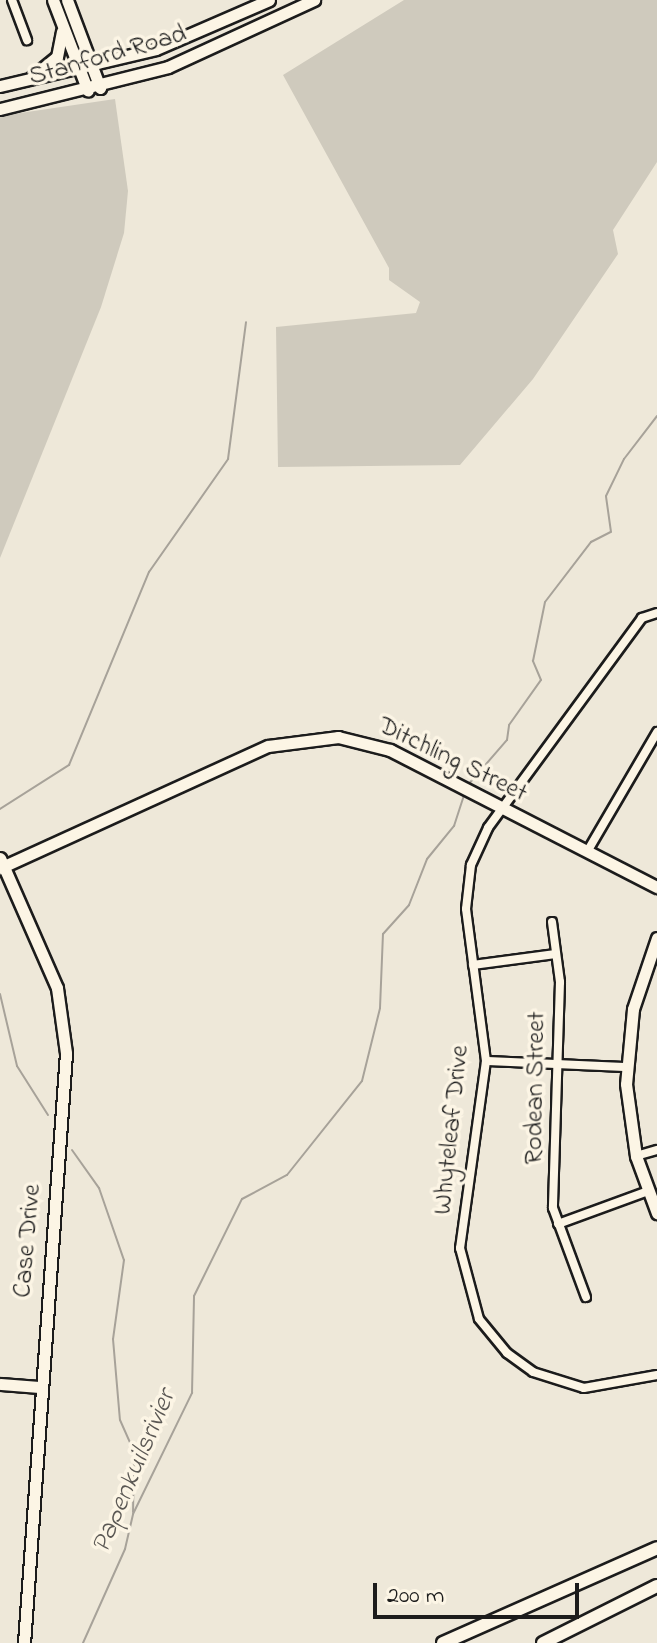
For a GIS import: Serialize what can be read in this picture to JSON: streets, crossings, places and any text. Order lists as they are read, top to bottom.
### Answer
{
  "streets": {
    "street": [
      "Stanford Road",
      "Ditchling Street",
      "Rodean Street",
      "Whyteleaf Drive",
      "Case Drive"
    ]
  },
  "crossings": [
    ["Ditchling Street", "Whyteleaf Drive"],
    ["Ditchling Street", "Case Drive"]
  ],
  "water": ["Papenkuilsrivier"],
  "scale_bar": "200 m"
}
